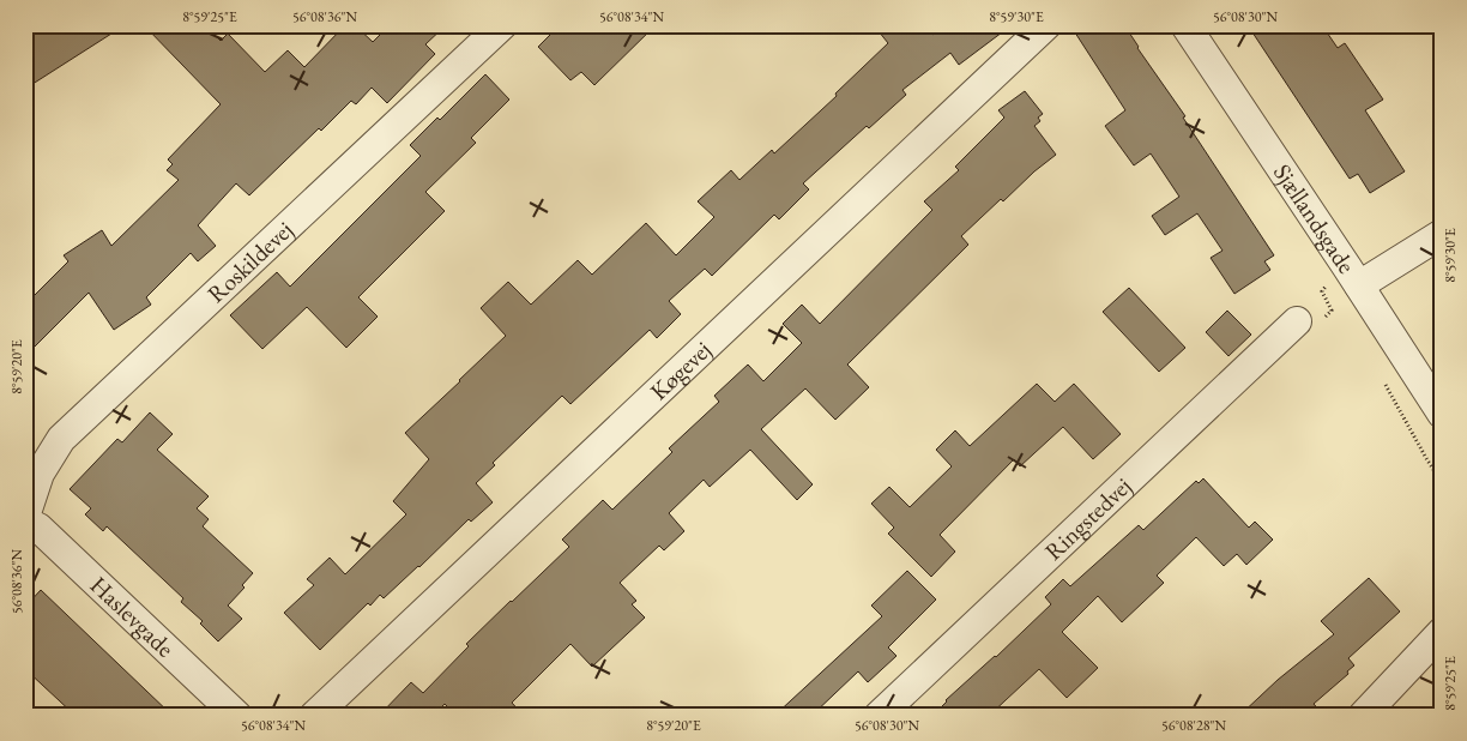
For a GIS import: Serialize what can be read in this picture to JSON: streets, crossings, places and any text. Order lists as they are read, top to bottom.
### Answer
{
  "streets": {
    "street": [
      "Sjællandsgade",
      "Roskildevej",
      "Køgevej",
      "Ringstedvej",
      "Haslevgade"
    ]
  },
  "coordinates": [
    "8°59'25\"E",
    "56°08'36\"N",
    "56°08'34\"N",
    "8°59'30\"E",
    "56°08'30\"N",
    "8°59'20\"E",
    "56°08'28\"N"
  ]
}
